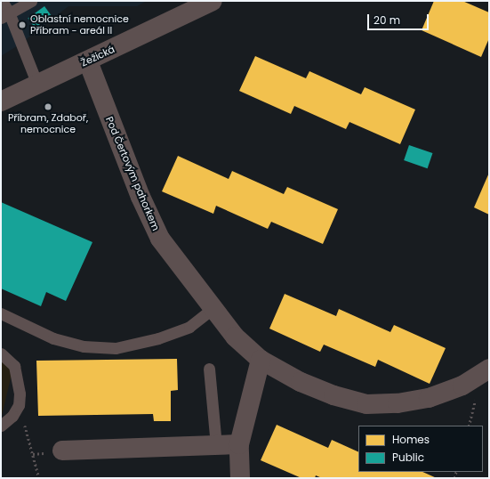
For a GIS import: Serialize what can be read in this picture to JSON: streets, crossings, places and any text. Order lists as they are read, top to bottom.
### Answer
{
  "streets": {
    "street": ["Žežická", "Pod Čertovým pahorkem"]
  },
  "crossings": [
    ["Žežická", "Pod Čertovým pahorkem"]
  ],
  "places": ["Oblastní nemocnice Příbram - areál II", "Příbram, Zdaboř, nemocnice"],
  "legend": ["Homes", "Public"],
  "scale_bar": "20 m"
}
